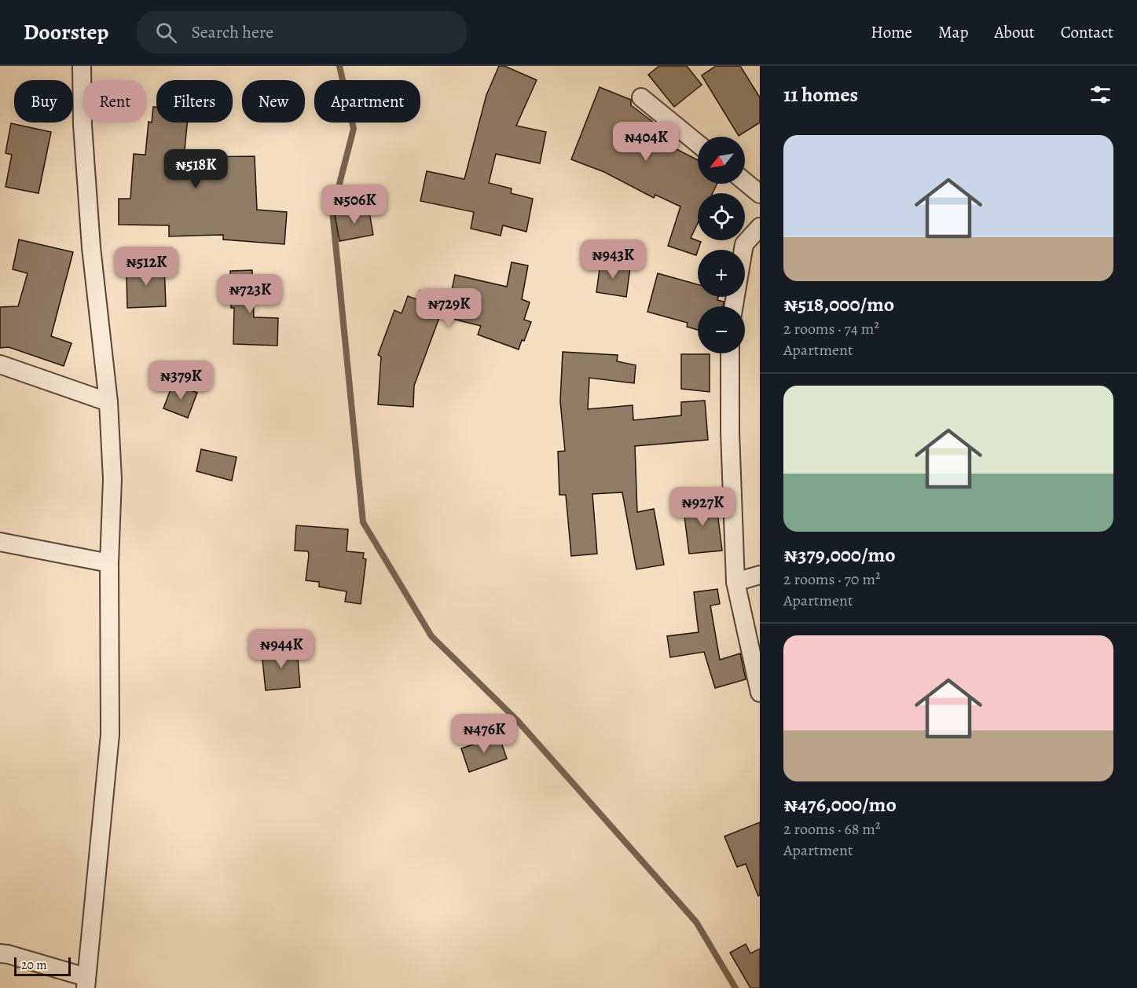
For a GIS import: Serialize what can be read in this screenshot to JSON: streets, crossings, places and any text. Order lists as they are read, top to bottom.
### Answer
{
  "scale_bar": "20 m",
  "north": "bottom left",
  "page": {
    "header": "Doorstep",
    "search": "Search here",
    "nav": [
      "Home",
      "Map",
      "About",
      "Contact"
    ],
    "heading": "11 homes",
    "chip": [
      "Buy",
      "Rent",
      "Filters",
      "New",
      "Apartment"
    ],
    "price": [
      "₦404K",
      "₦518K",
      "₦506K",
      "₦943K",
      "₦512K",
      "₦723K",
      "₦729K",
      "₦379K",
      "₦927K",
      "₦944K",
      "₦476K"
    ],
    "list": [
      {
        "name": "₦518,000/mo",
        "note": "2 rooms · 74 m² · Apartment"
      },
      {
        "name": "₦379,000/mo",
        "note": "2 rooms · 70 m² · Apartment"
      },
      {
        "name": "₦476,000/mo",
        "note": "2 rooms · 68 m² · Apartment"
      }
    ],
    "map_buttons": ["+", "−"],
    "scale": "20 m"
  }
}
